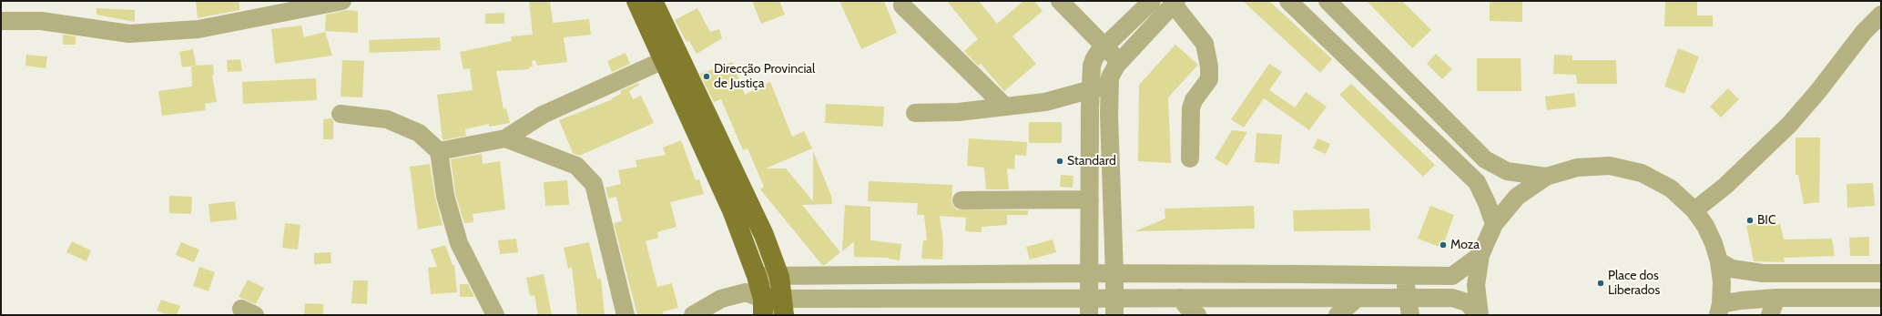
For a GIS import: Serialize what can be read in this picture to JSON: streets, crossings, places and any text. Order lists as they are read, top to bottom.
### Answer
{
  "places": [
    "Direcção Provincial de Justiça",
    "Standard",
    "BIC",
    "Moza",
    "Place dos Liberados"
  ]
}
